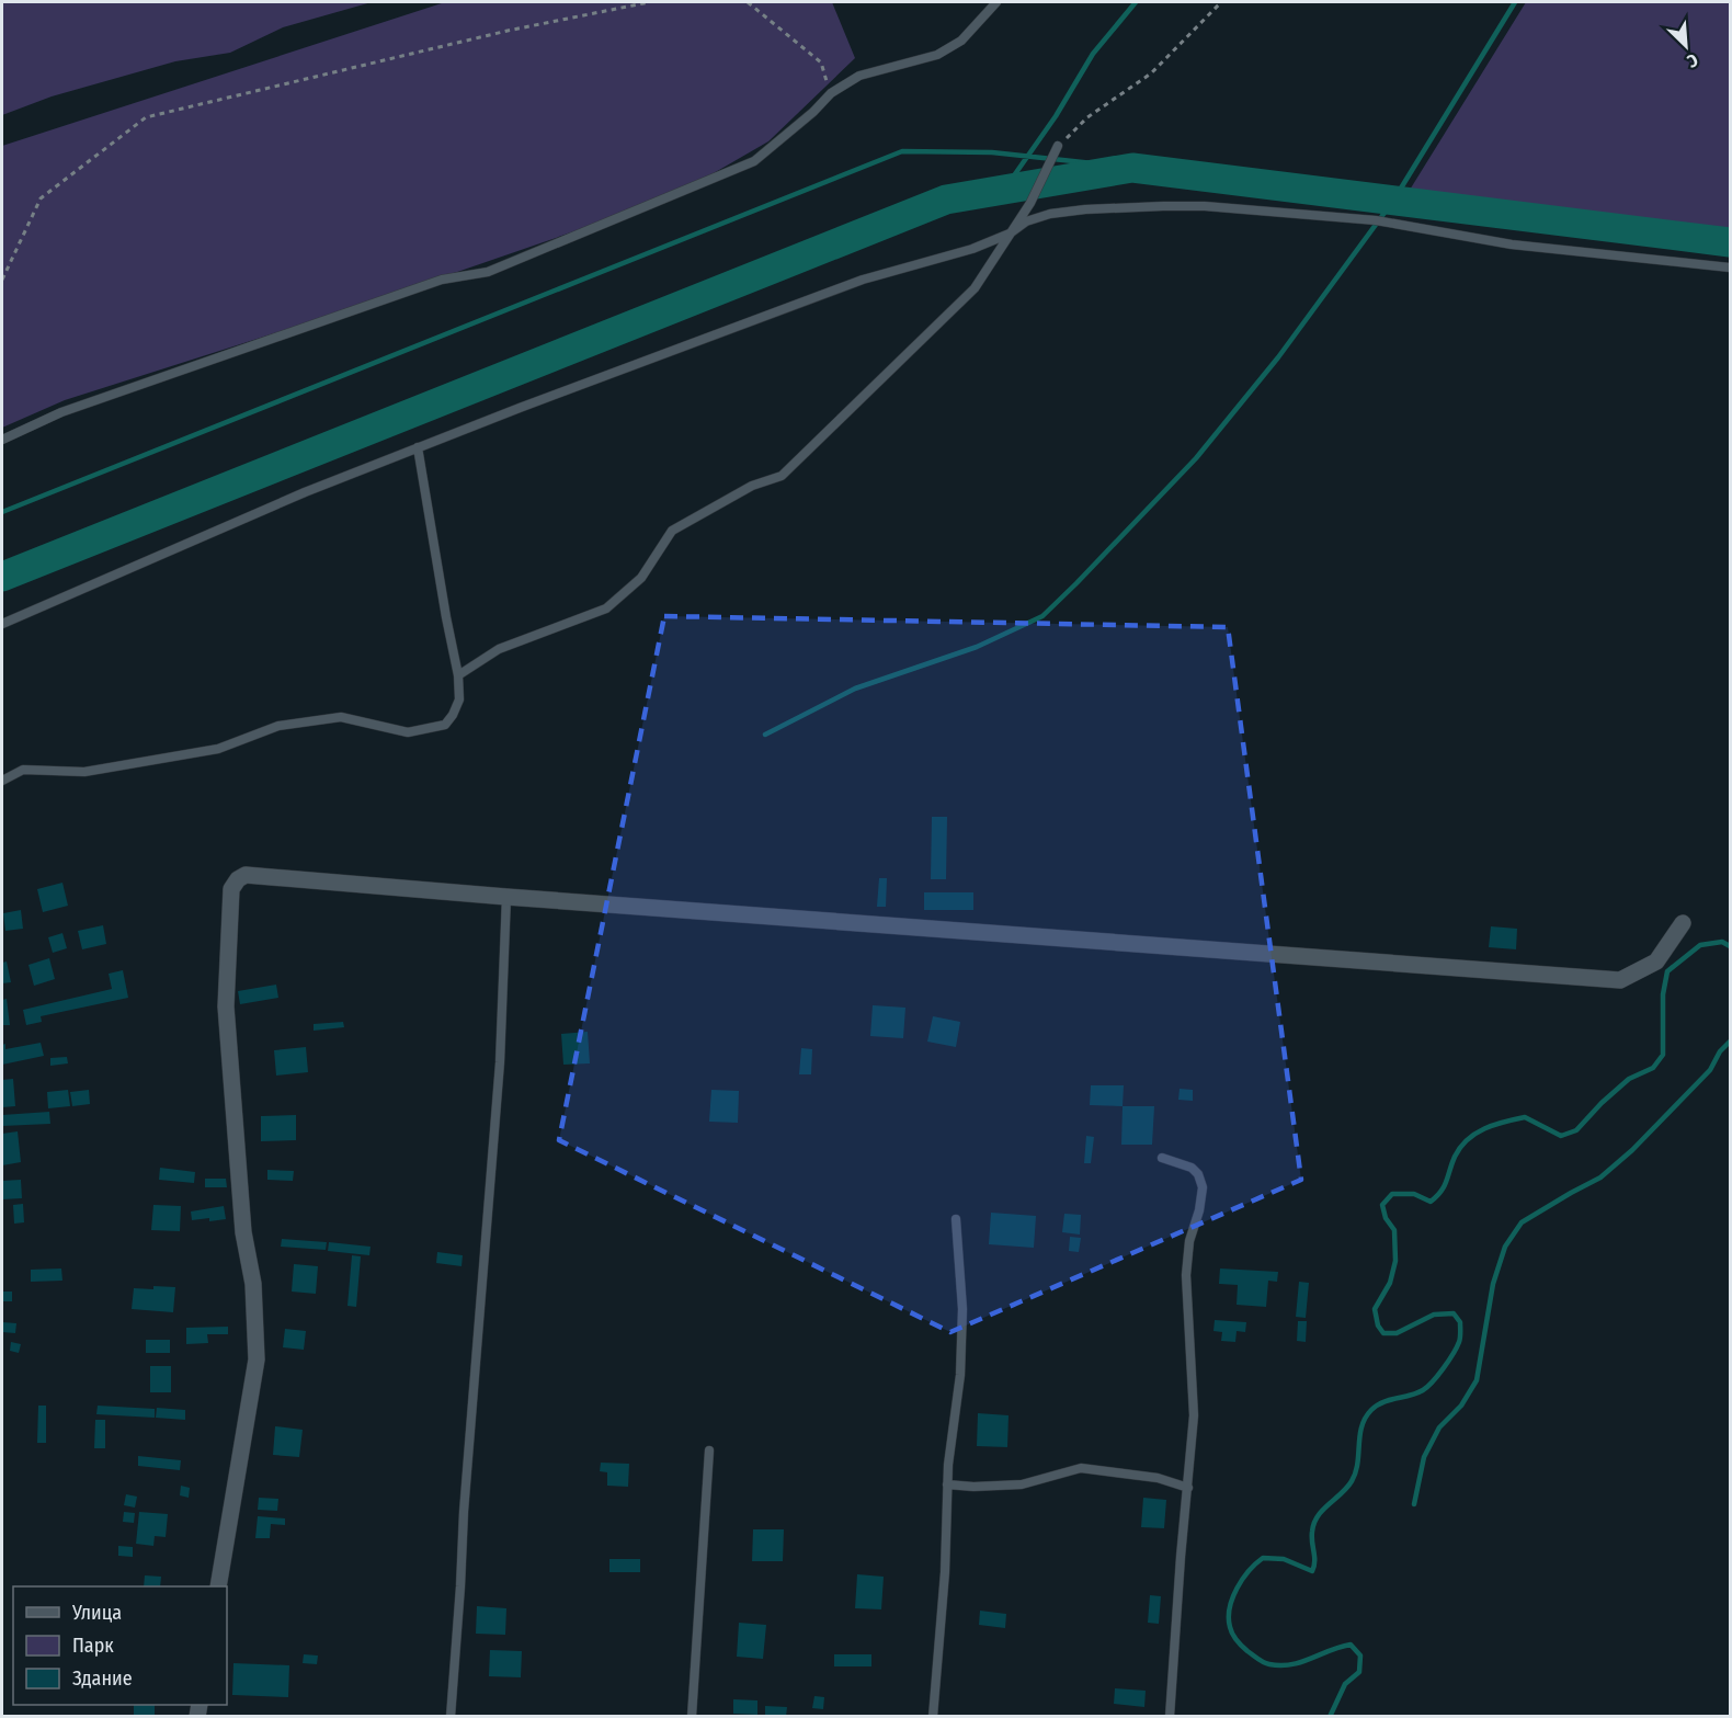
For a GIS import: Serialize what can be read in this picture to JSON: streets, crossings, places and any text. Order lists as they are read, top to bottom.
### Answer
{
  "legend": ["Улица", "Парк", "Здание"],
  "north": "bottom right"
}
